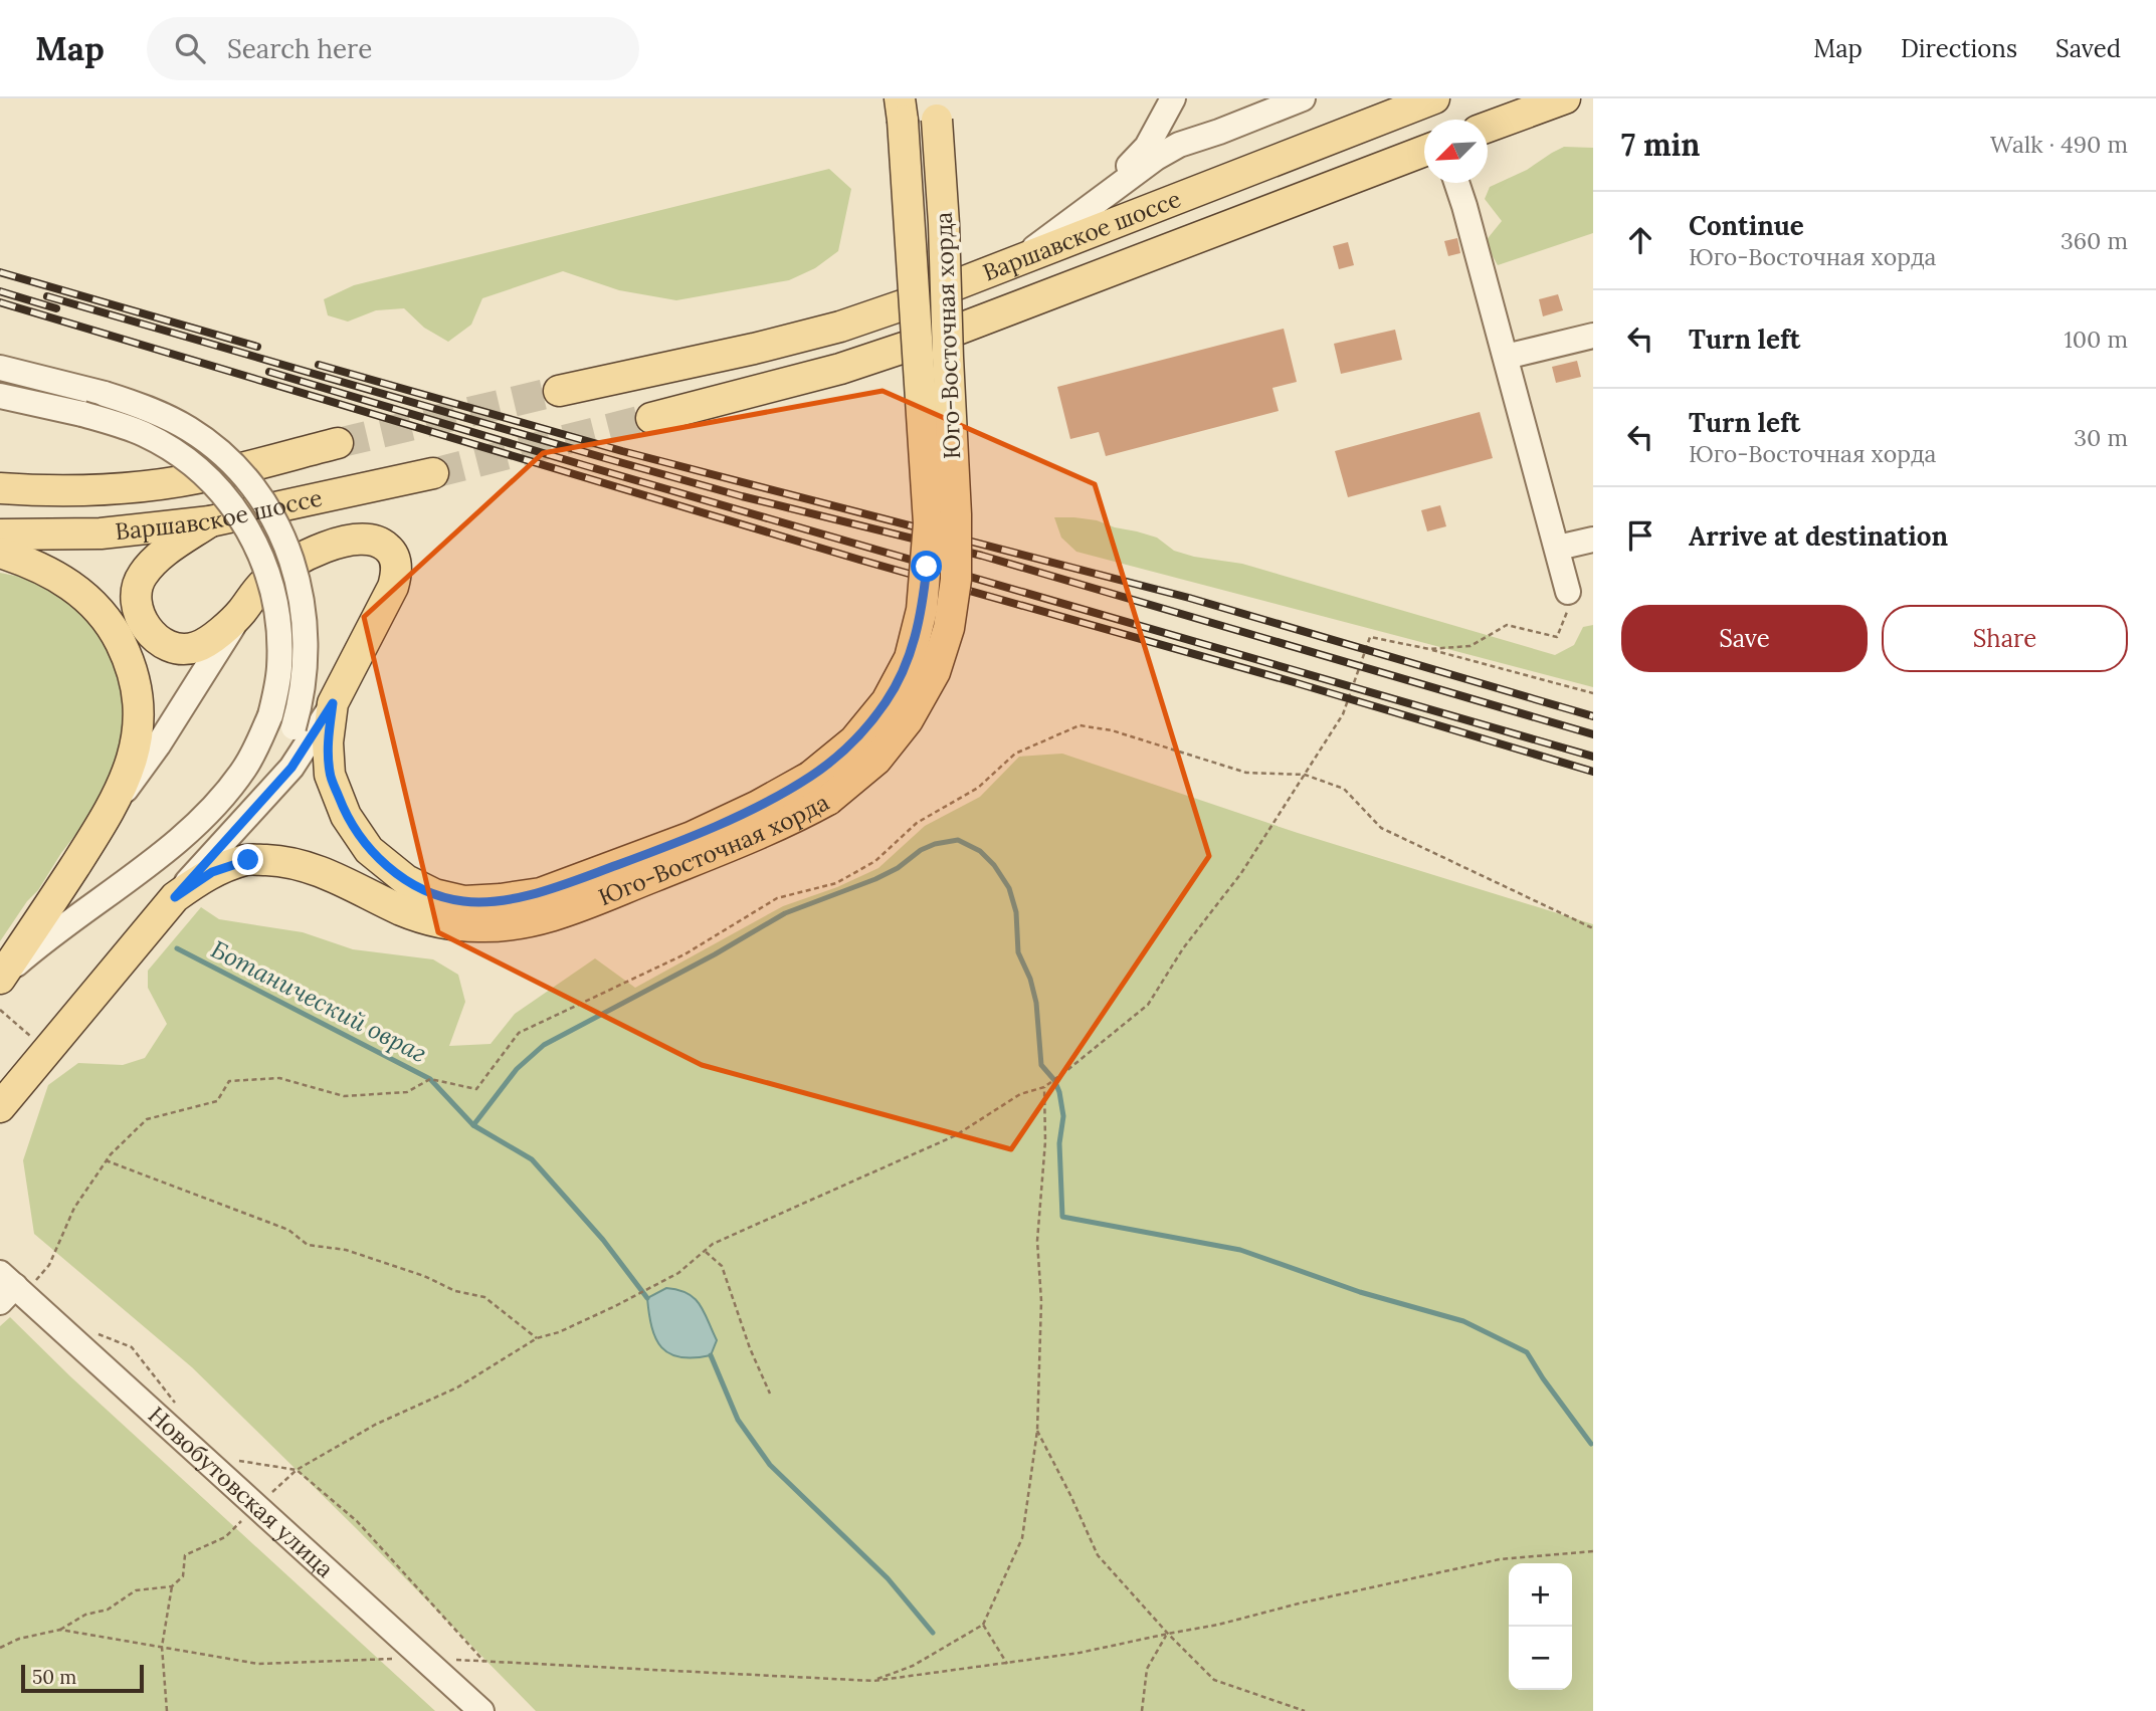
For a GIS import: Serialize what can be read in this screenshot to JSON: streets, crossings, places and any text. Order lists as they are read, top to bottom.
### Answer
{
  "streets": {
    "main road": ["Варшавское шоссе", "Юго-Восточная хорда"],
    "street": ["Новобутовская улица"]
  },
  "water": ["Ботанический овраг"],
  "scale_bar": "50 m",
  "north": "bottom left",
  "page": {
    "header": "Map",
    "search": "Search here",
    "nav": ["Map", "Directions", "Saved"],
    "heading": ["7 min", "Walk · 490 m"],
    "list": [
      ["Continue", "Юго-Восточная хорда", "360 m"],
      ["Turn left", "100 m"],
      ["Turn left", "Юго-Восточная хорда", "30 m"],
      "Arrive at destination"
    ],
    "buttons": ["Save", "Share"],
    "map_buttons": ["+", "−"],
    "scale": "50 m"
  }
}
